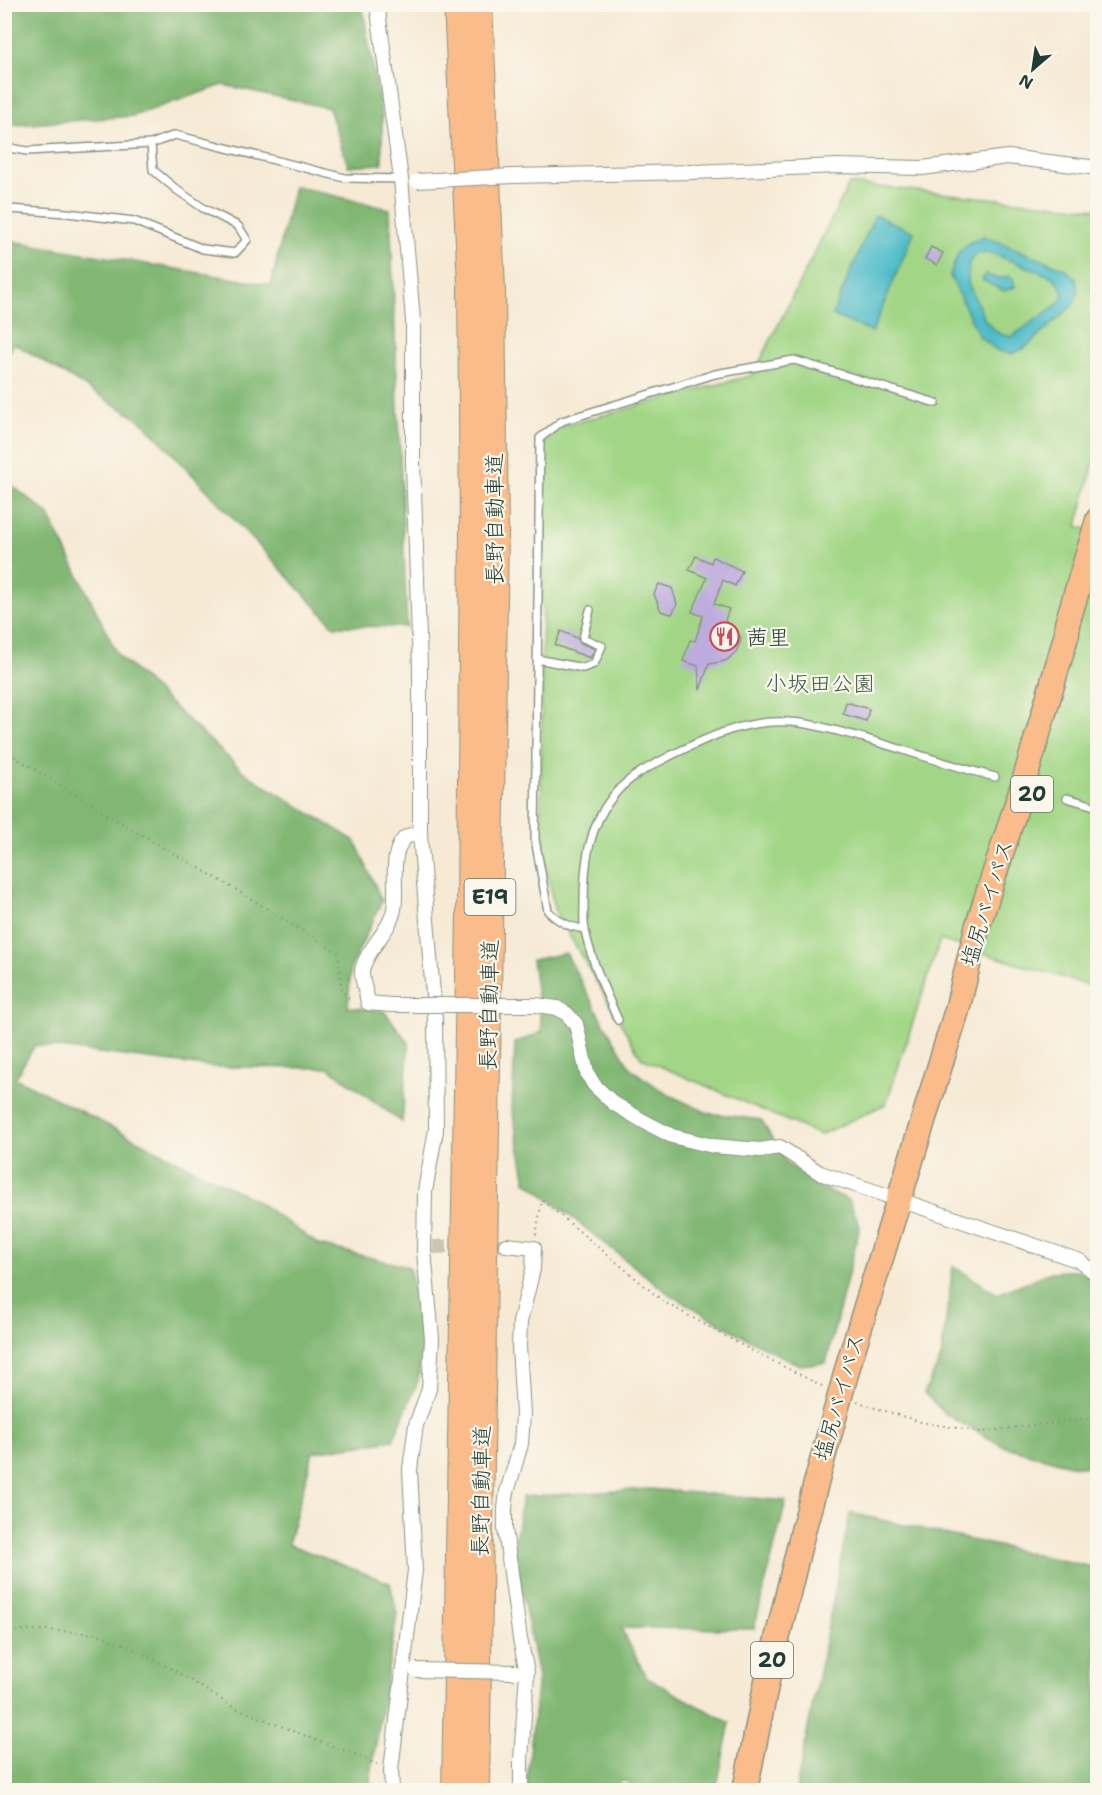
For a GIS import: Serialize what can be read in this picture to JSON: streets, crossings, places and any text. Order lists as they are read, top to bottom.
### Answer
{
  "streets": {
    "highway": [
      "長野自動車道",
      "20",
      "E19",
      "塩尻バイパス"
    ]
  },
  "parks": ["小坂田公園"],
  "places": {
    "restaurant": ["茜里"]
  },
  "north": "bottom left"
}
